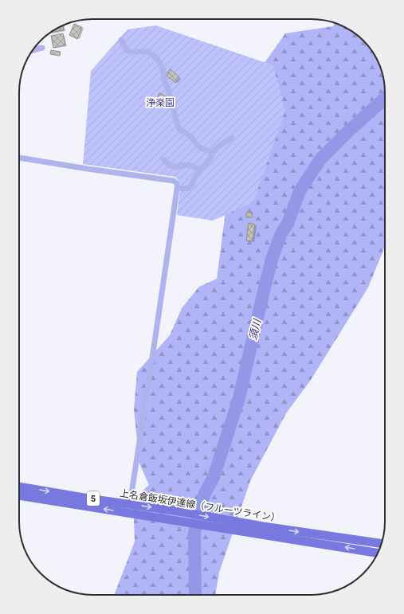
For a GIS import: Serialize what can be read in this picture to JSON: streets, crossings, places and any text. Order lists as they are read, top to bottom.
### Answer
{
  "streets": {
    "main road": ["5", "上名倉飯坂伊達線（フルーツライン）"]
  },
  "water": ["須川"],
  "parks": ["浄楽園"]
}
